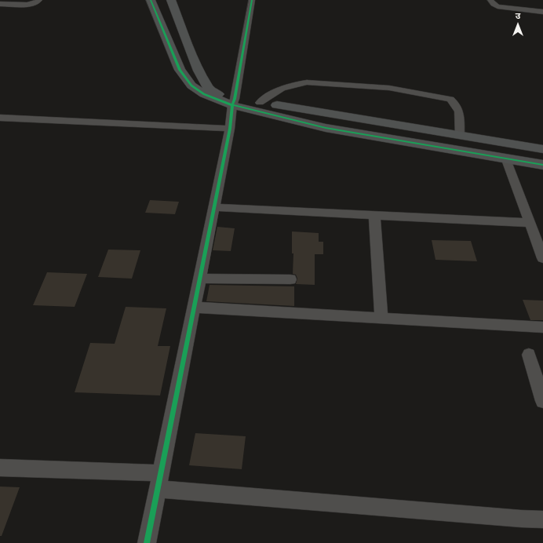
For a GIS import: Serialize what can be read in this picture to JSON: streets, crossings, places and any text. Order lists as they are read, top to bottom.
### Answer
{
  "north": "top"
}
